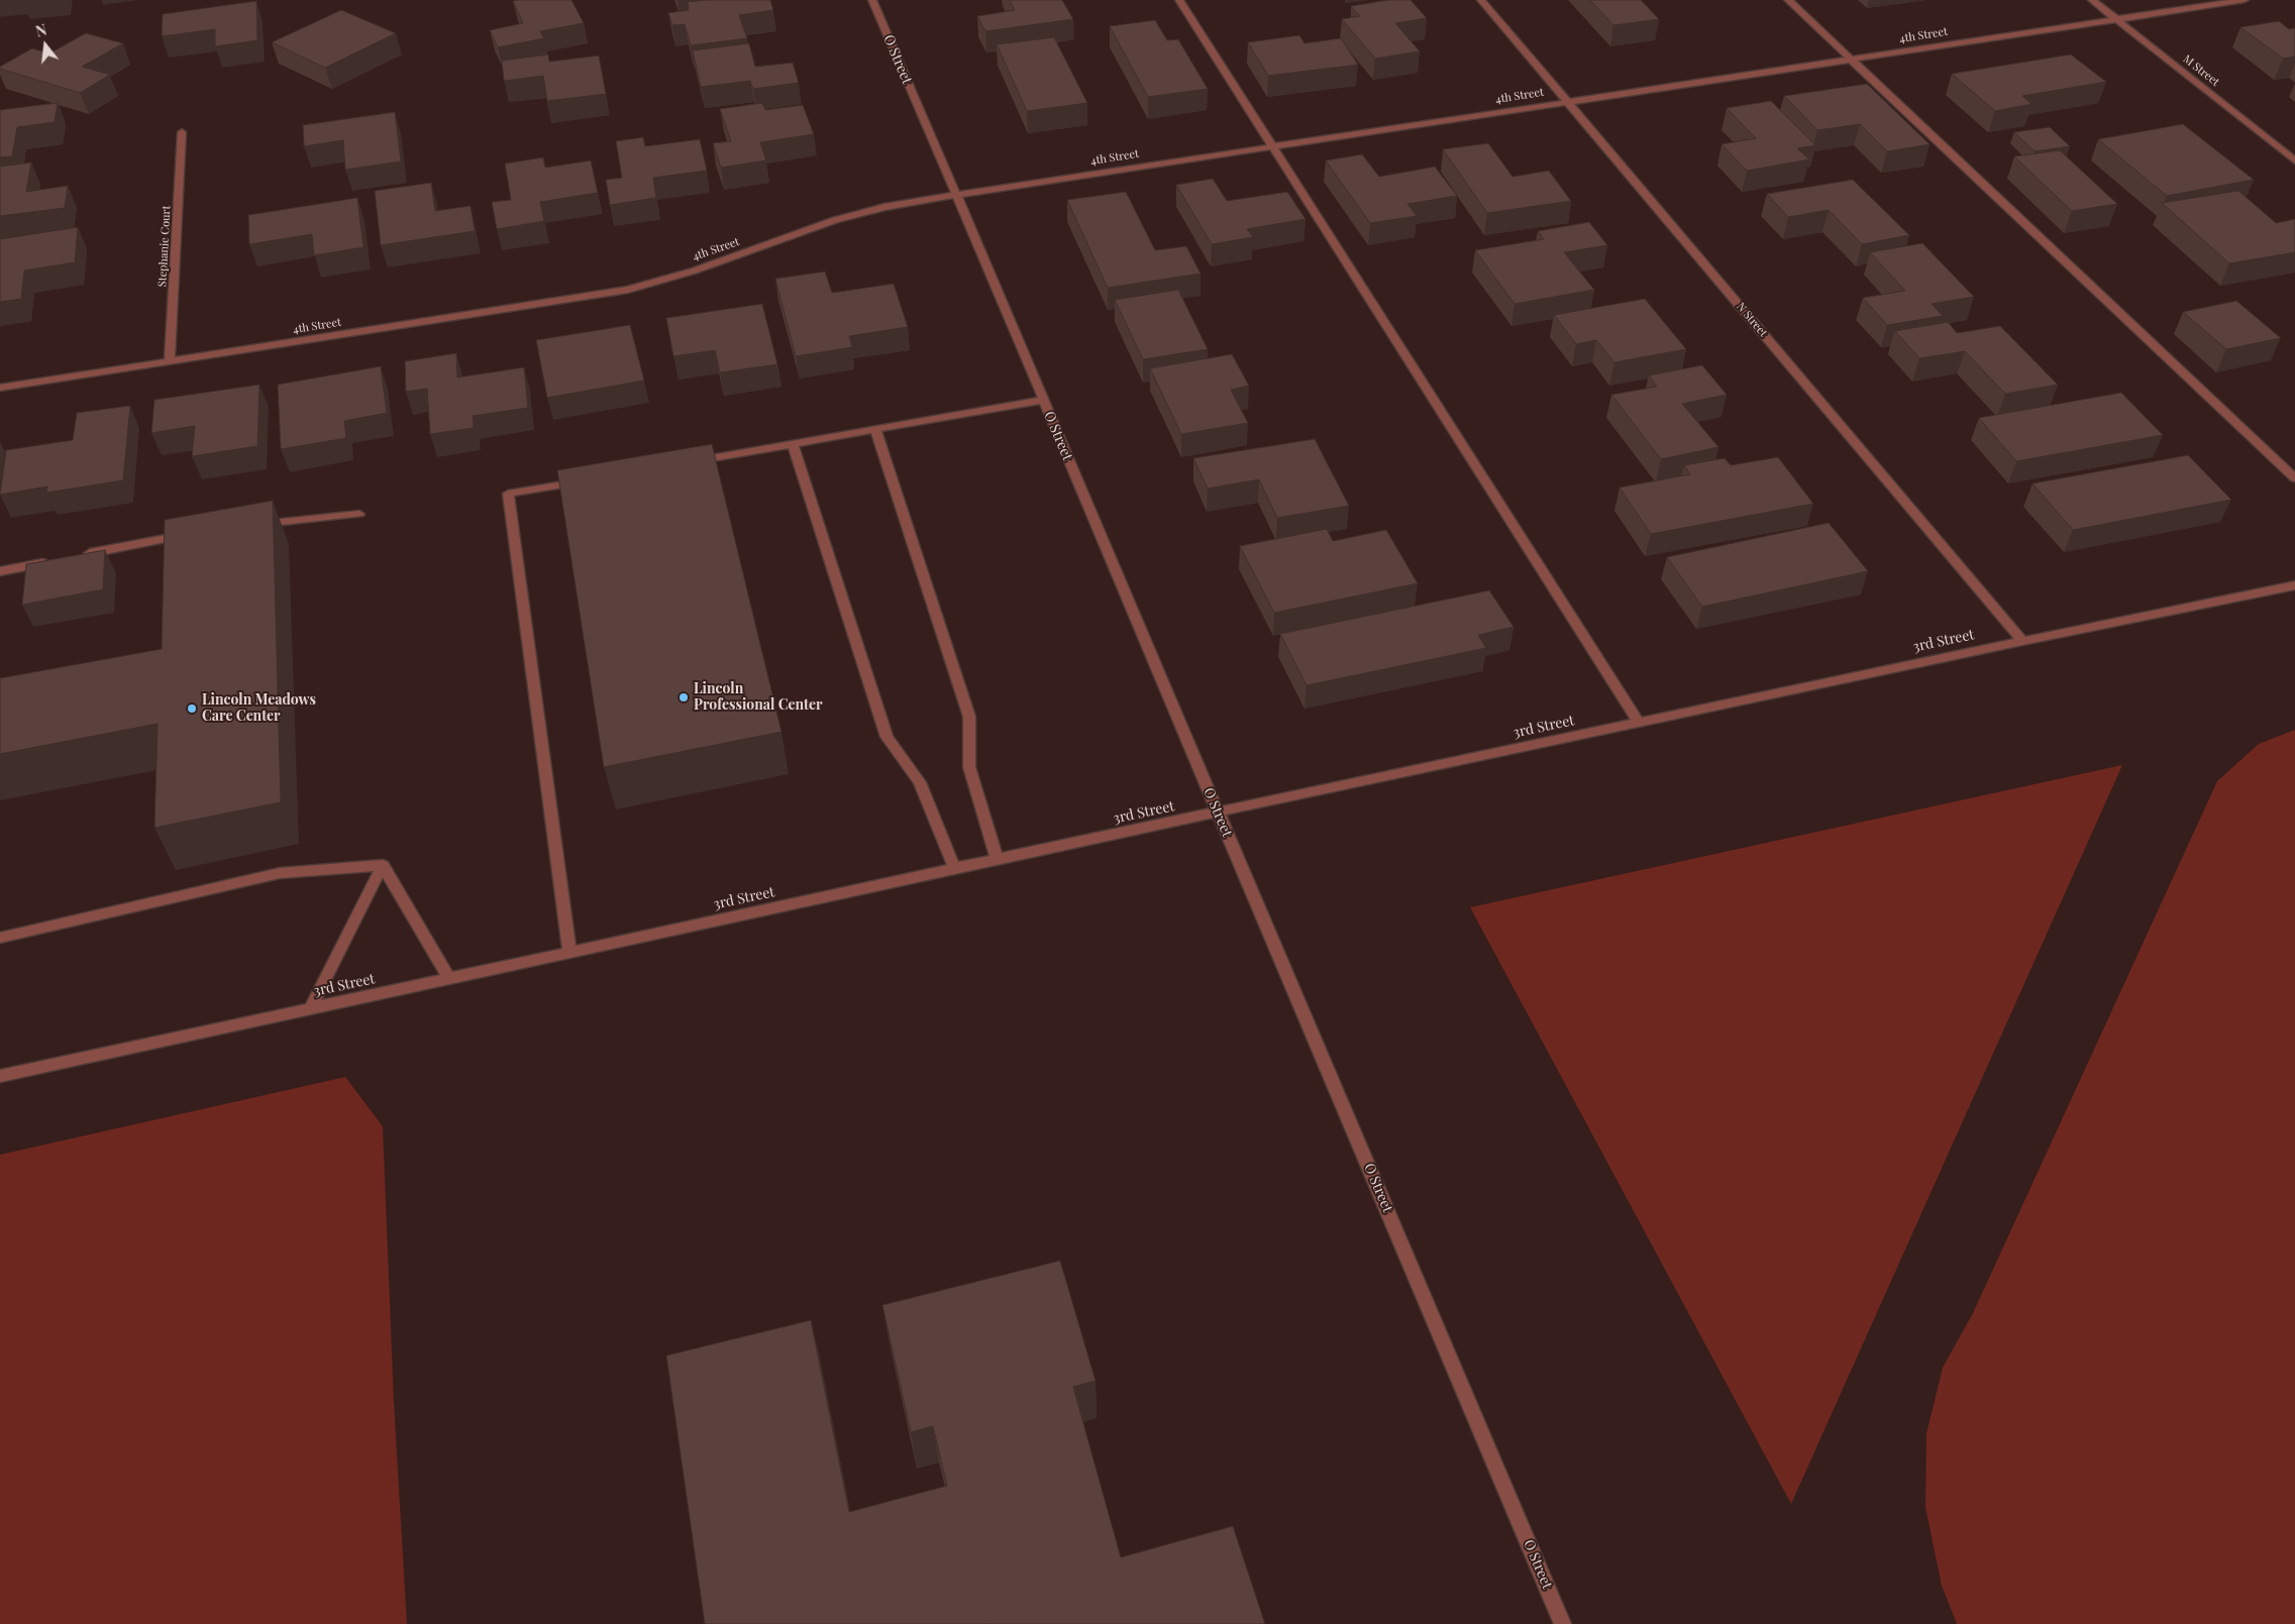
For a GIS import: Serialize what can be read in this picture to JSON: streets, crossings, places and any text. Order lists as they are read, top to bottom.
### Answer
{
  "streets": {
    "street": [
      "4th Street",
      "O Street",
      "M Street",
      "Stephanie Court",
      "N Street",
      "3rd Street"
    ]
  },
  "crossings": [
    ["4th Street", "O Street"],
    ["4th Street", "M Street"],
    ["4th Street", "Stephanie Court"],
    ["4th Street", "N Street"],
    ["O Street", "3rd Street"],
    ["N Street", "3rd Street"]
  ],
  "places": ["Lincoln Professional Center", "Lincoln Meadows Care Center"],
  "north": "top"
}
